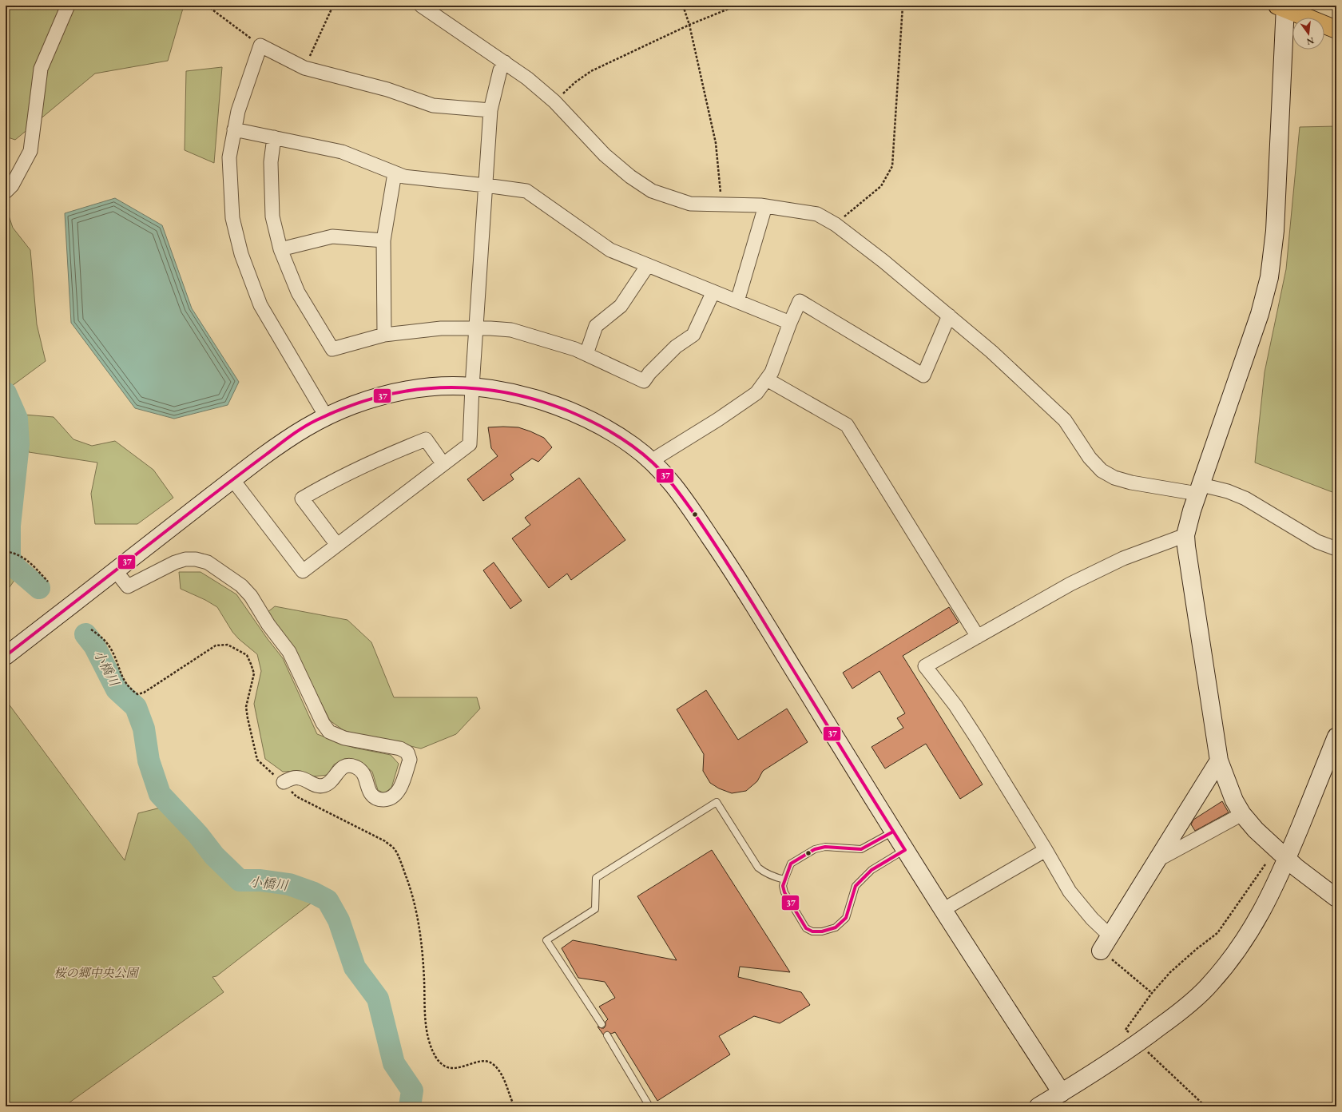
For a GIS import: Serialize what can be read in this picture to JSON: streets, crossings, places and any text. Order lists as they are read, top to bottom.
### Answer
{
  "water": ["小橋川"],
  "parks": ["桜の郷中央公園"],
  "lines": ["transit line 37"],
  "north": "bottom"
}
